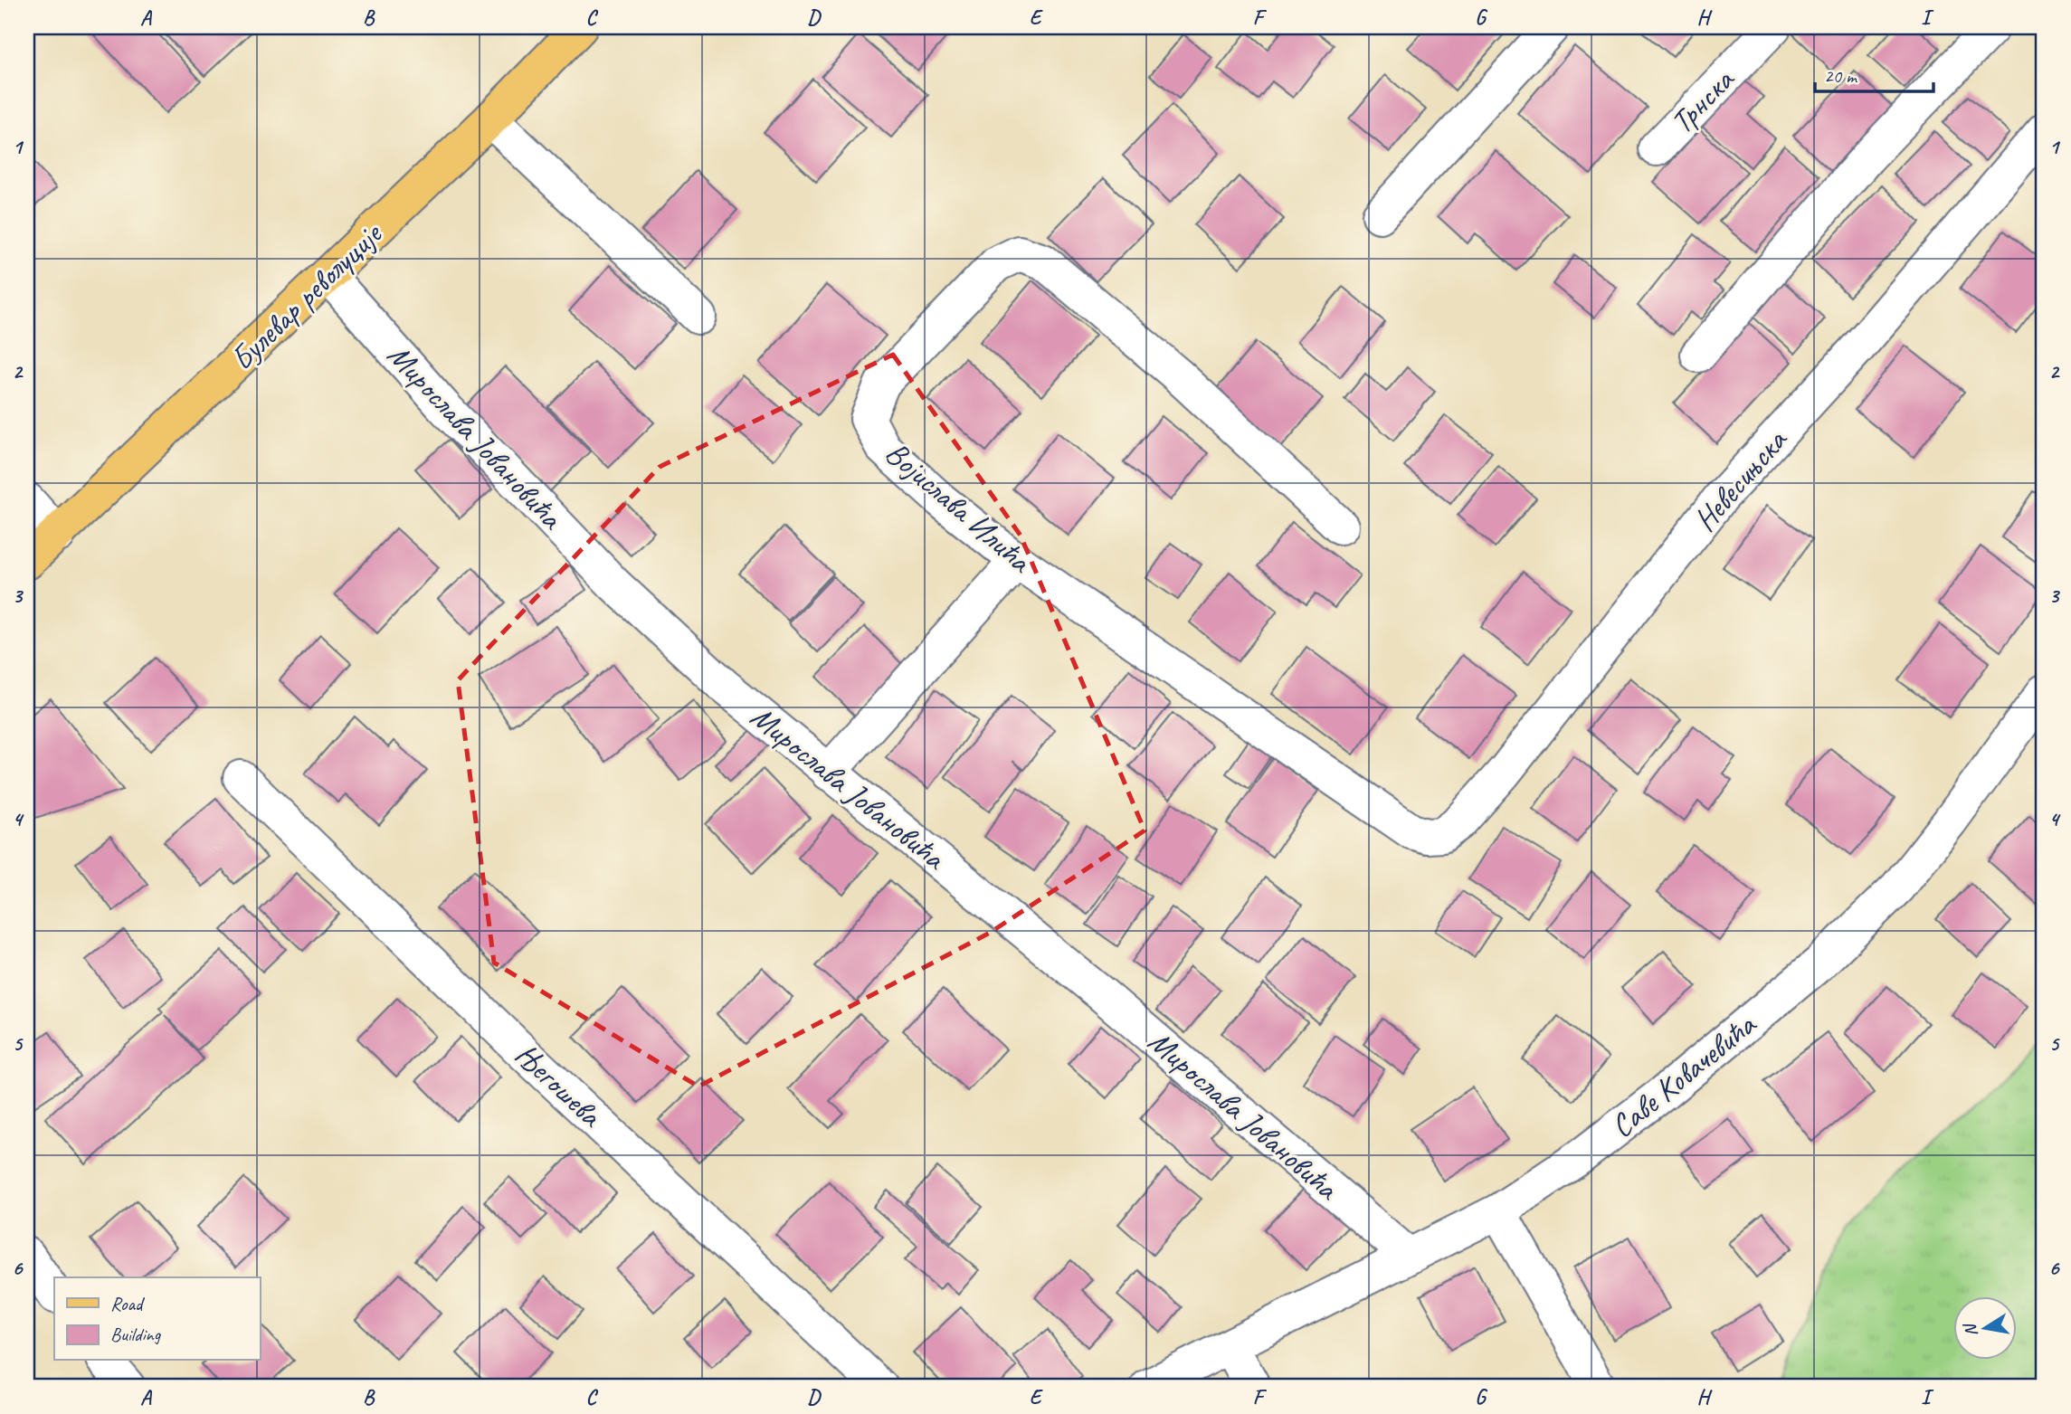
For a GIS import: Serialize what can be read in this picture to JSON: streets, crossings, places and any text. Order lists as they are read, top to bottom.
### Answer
{
  "streets": {
    "main road": ["Булевар револуције"],
    "street": [
      "Трнска",
      "Мирослава Јовановића",
      "Невесињска",
      "Војислава Илића",
      "Саве Ковачевића",
      "Његошева"
    ]
  },
  "crossings": [
    ["Булевар револуције", "Мирослава Јовановића"],
    ["Мирослава Јовановића", "Саве Ковачевића"],
    ["Невесињска", "Војислава Илића"]
  ],
  "legend": ["Road", "Building"],
  "scale_bar": "20 m",
  "north": "left",
  "grid": {
    "columns": [
      "A",
      "B",
      "C",
      "D",
      "E",
      "F",
      "G",
      "H",
      "I"
    ],
    "rows": [
      "1",
      "2",
      "3",
      "4",
      "5",
      "6"
    ]
  }
}
